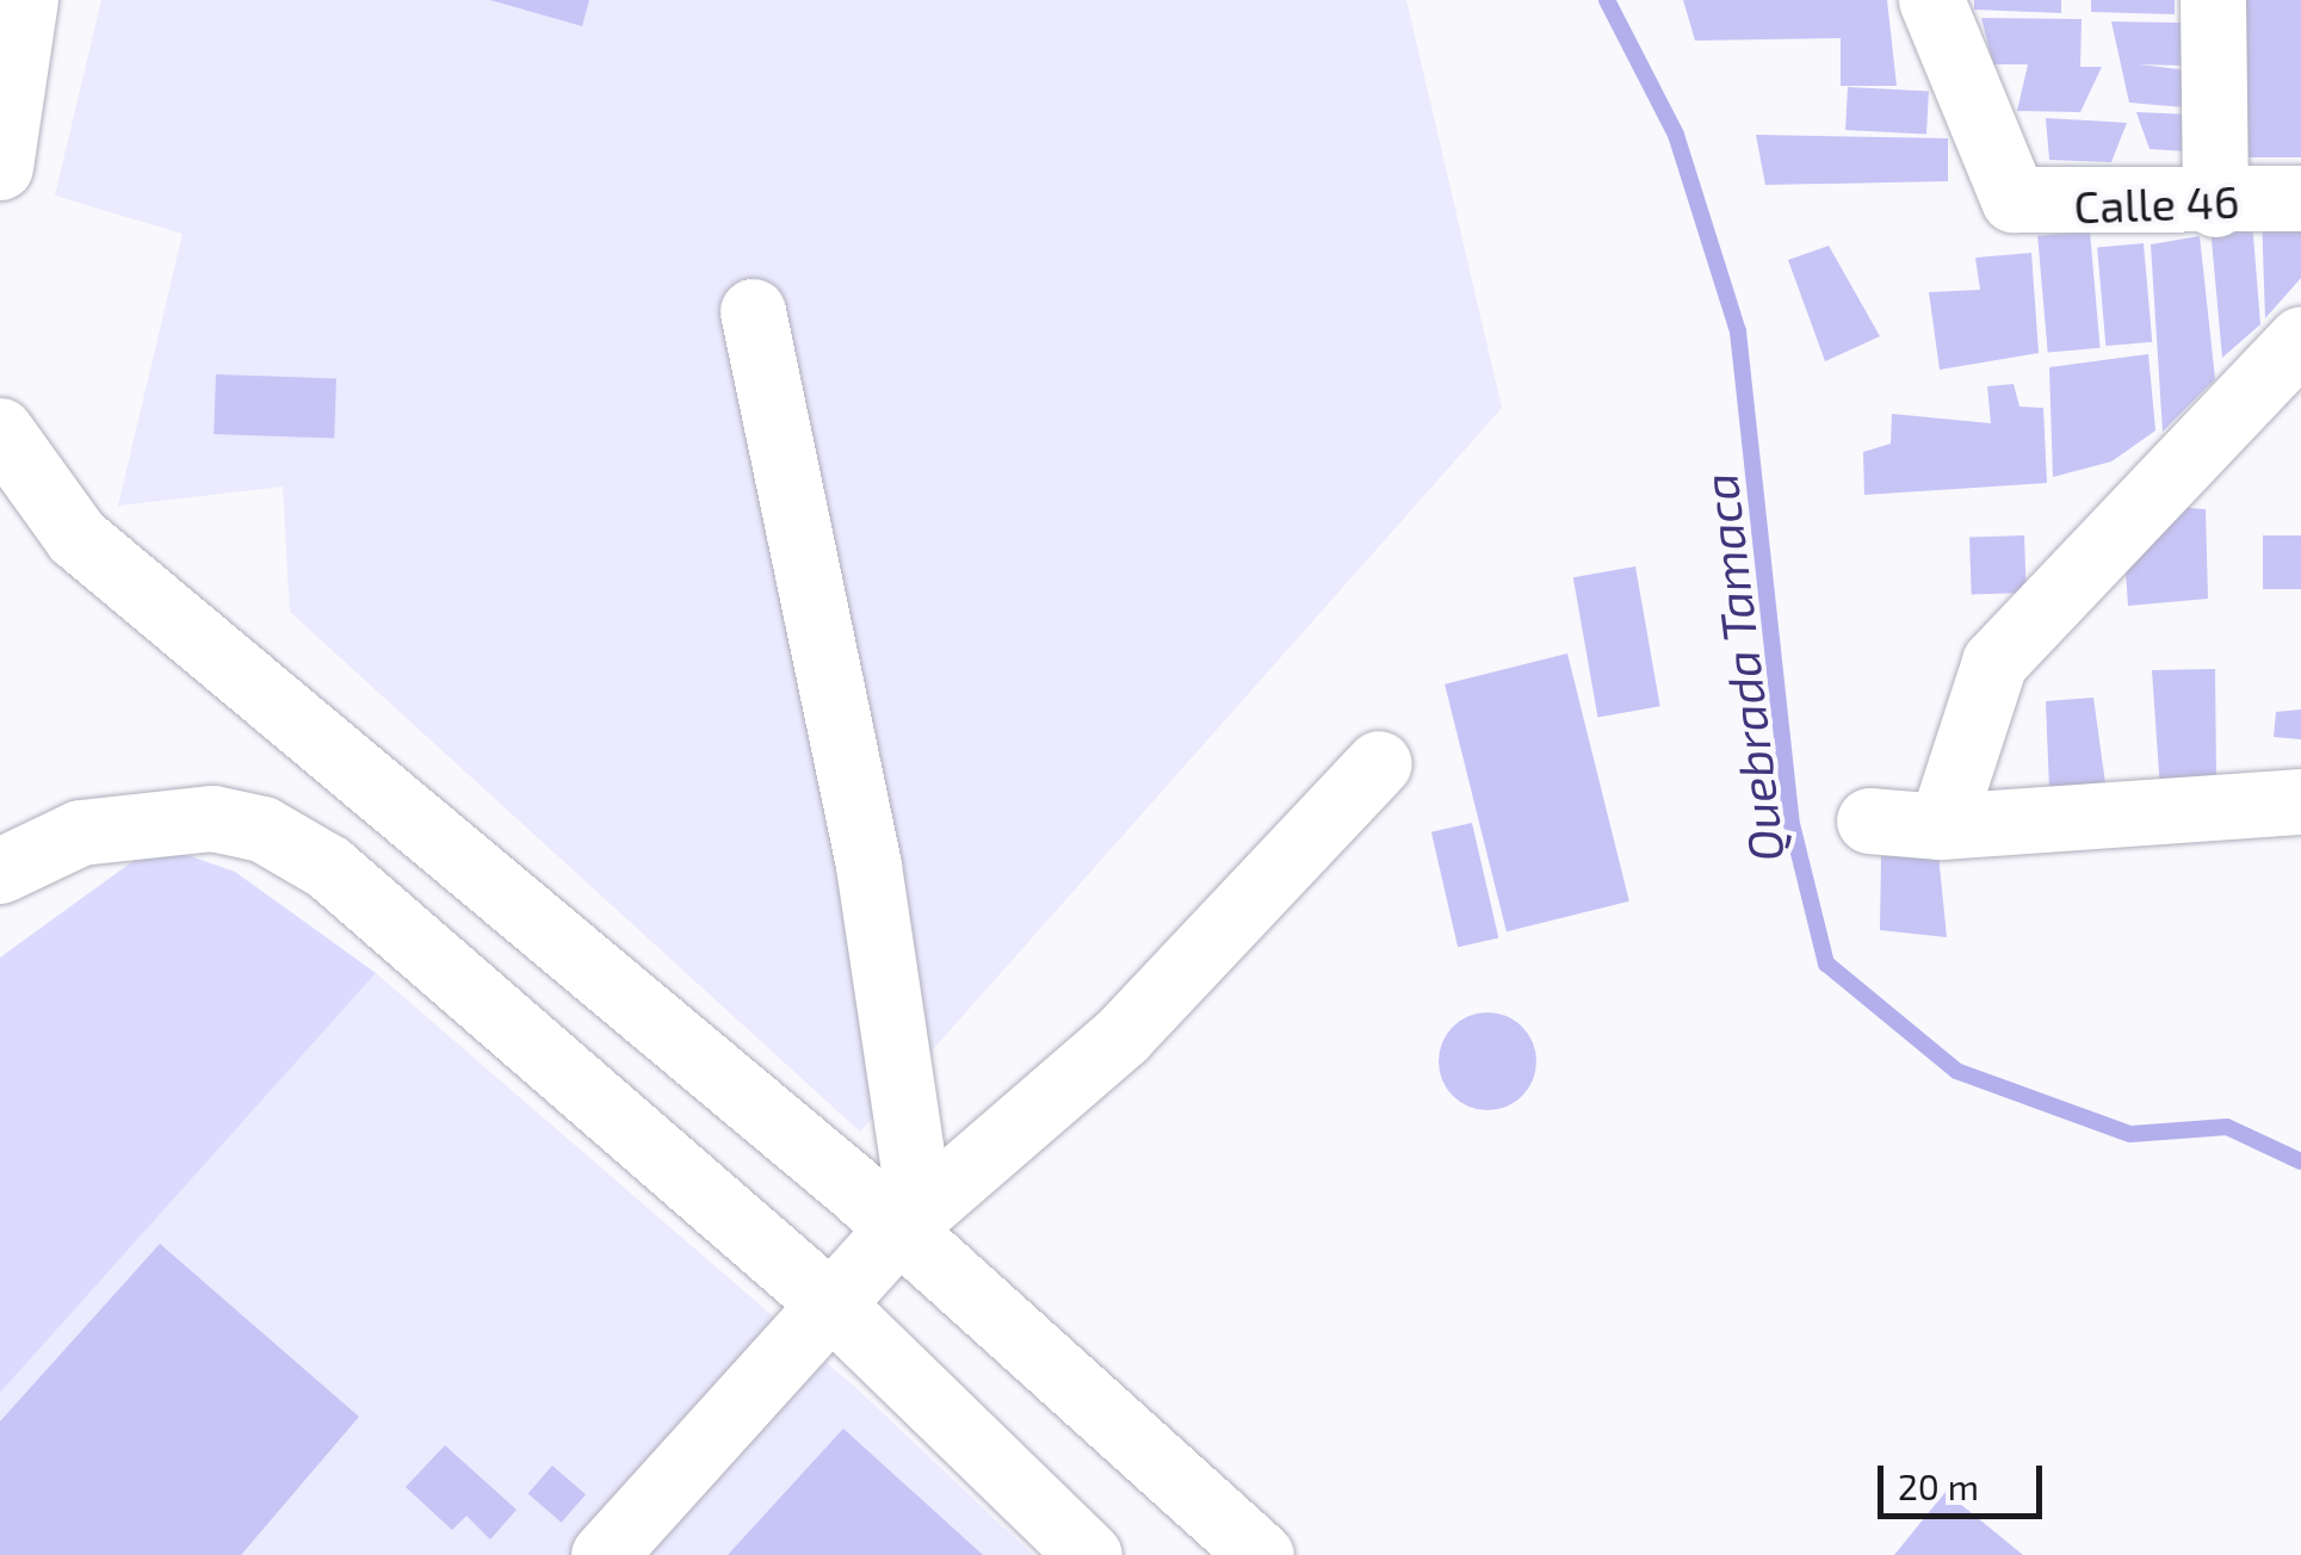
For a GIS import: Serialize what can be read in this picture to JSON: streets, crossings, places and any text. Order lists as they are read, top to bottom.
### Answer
{
  "streets": {
    "main road": ["Calle 46"]
  },
  "water": ["Quebrada Tamaca"],
  "scale_bar": "20 m"
}
